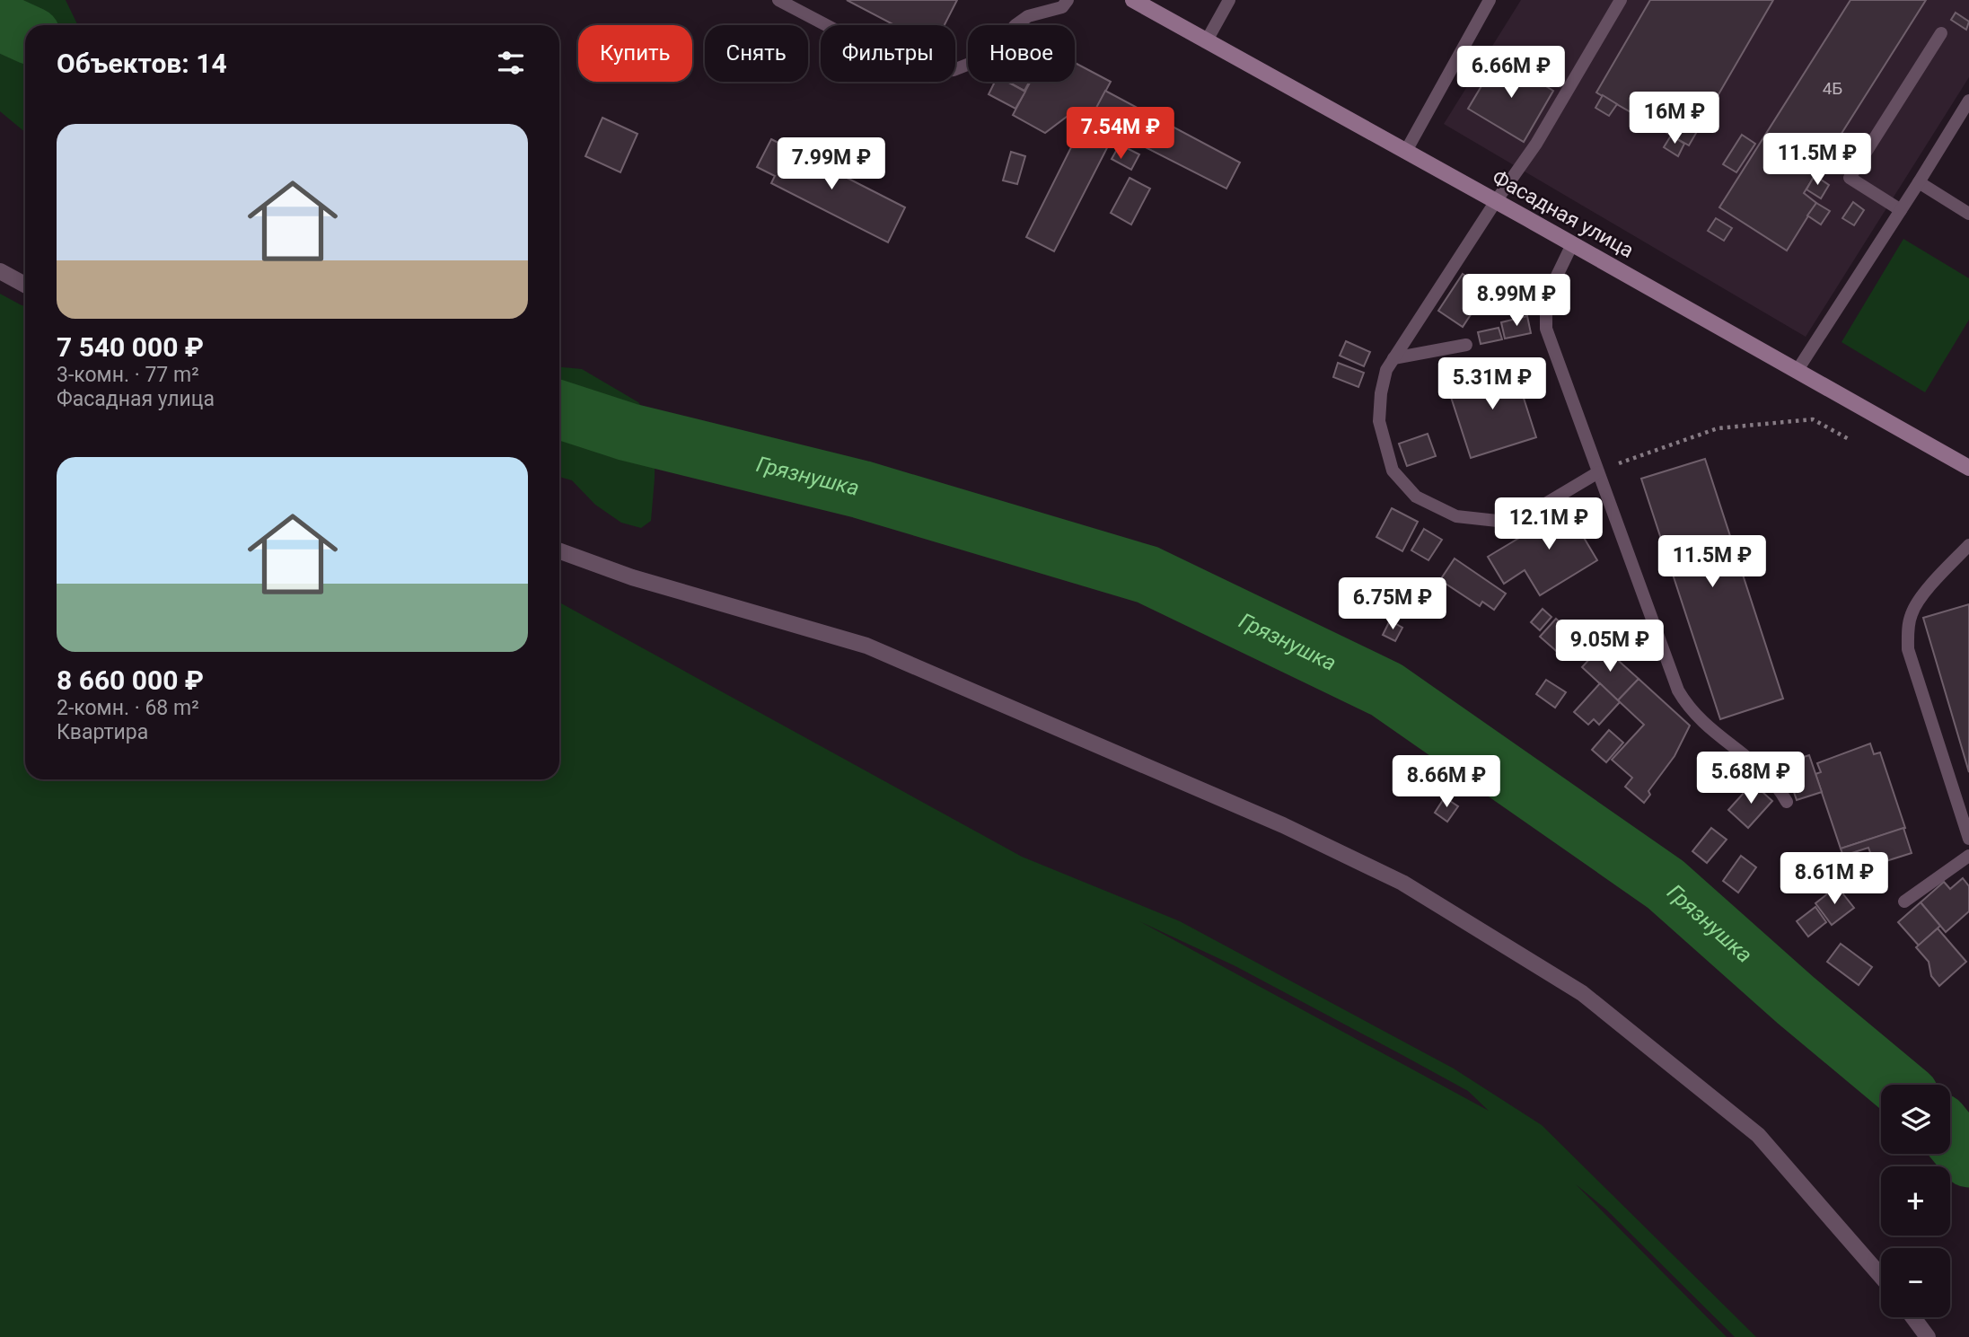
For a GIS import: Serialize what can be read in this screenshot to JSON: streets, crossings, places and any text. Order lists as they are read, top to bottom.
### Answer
{
  "streets": {
    "main road": ["Фасадная улица"]
  },
  "water": ["Грязнушка"],
  "house_numbers": ["4Б"],
  "page": {
    "chip": [
      "Купить",
      "Снять",
      "Фильтры",
      "Новое"
    ],
    "heading": "Объектов: 14",
    "price": [
      "6.66M ₽",
      "16M ₽",
      "7.54M ₽",
      "11.5M ₽",
      "7.99M ₽",
      "8.99M ₽",
      "5.31M ₽",
      "12.1M ₽",
      "11.5M ₽",
      "6.75M ₽",
      "9.05M ₽",
      "5.68M ₽",
      "8.66M ₽",
      "8.61M ₽"
    ],
    "list": [
      {
        "name": "7 540 000 ₽",
        "note": "3-комн. · 77 m² · Фасадная улица"
      },
      {
        "name": "8 660 000 ₽",
        "note": "2-комн. · 68 m² · Квартира"
      }
    ],
    "map_buttons": ["+", "−"]
  }
}
